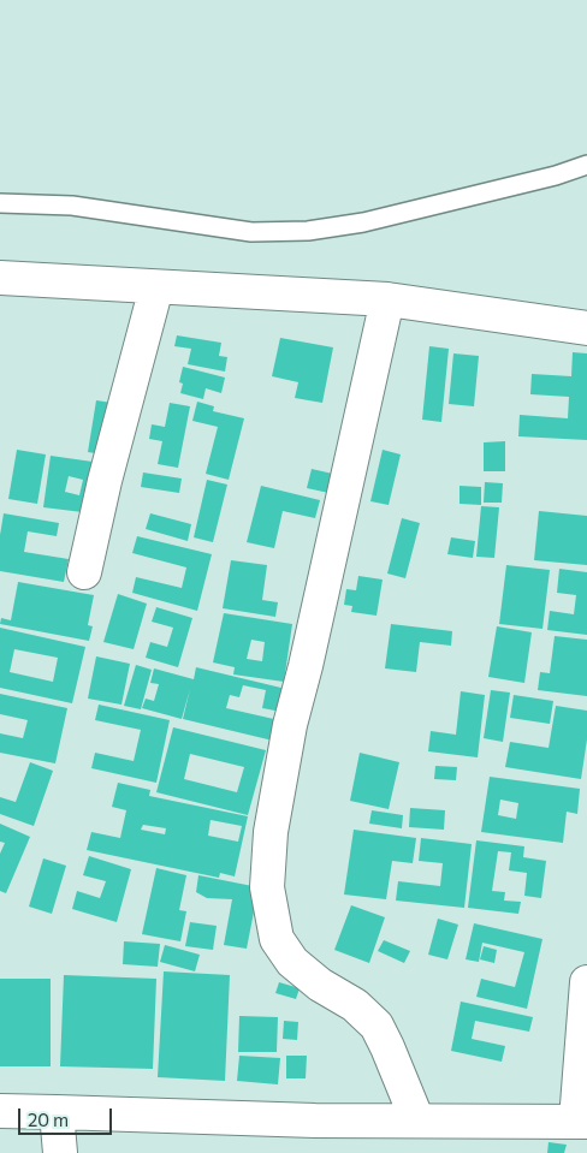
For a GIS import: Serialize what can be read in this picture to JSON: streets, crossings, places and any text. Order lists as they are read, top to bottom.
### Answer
{
  "scale_bar": "20 m"
}
